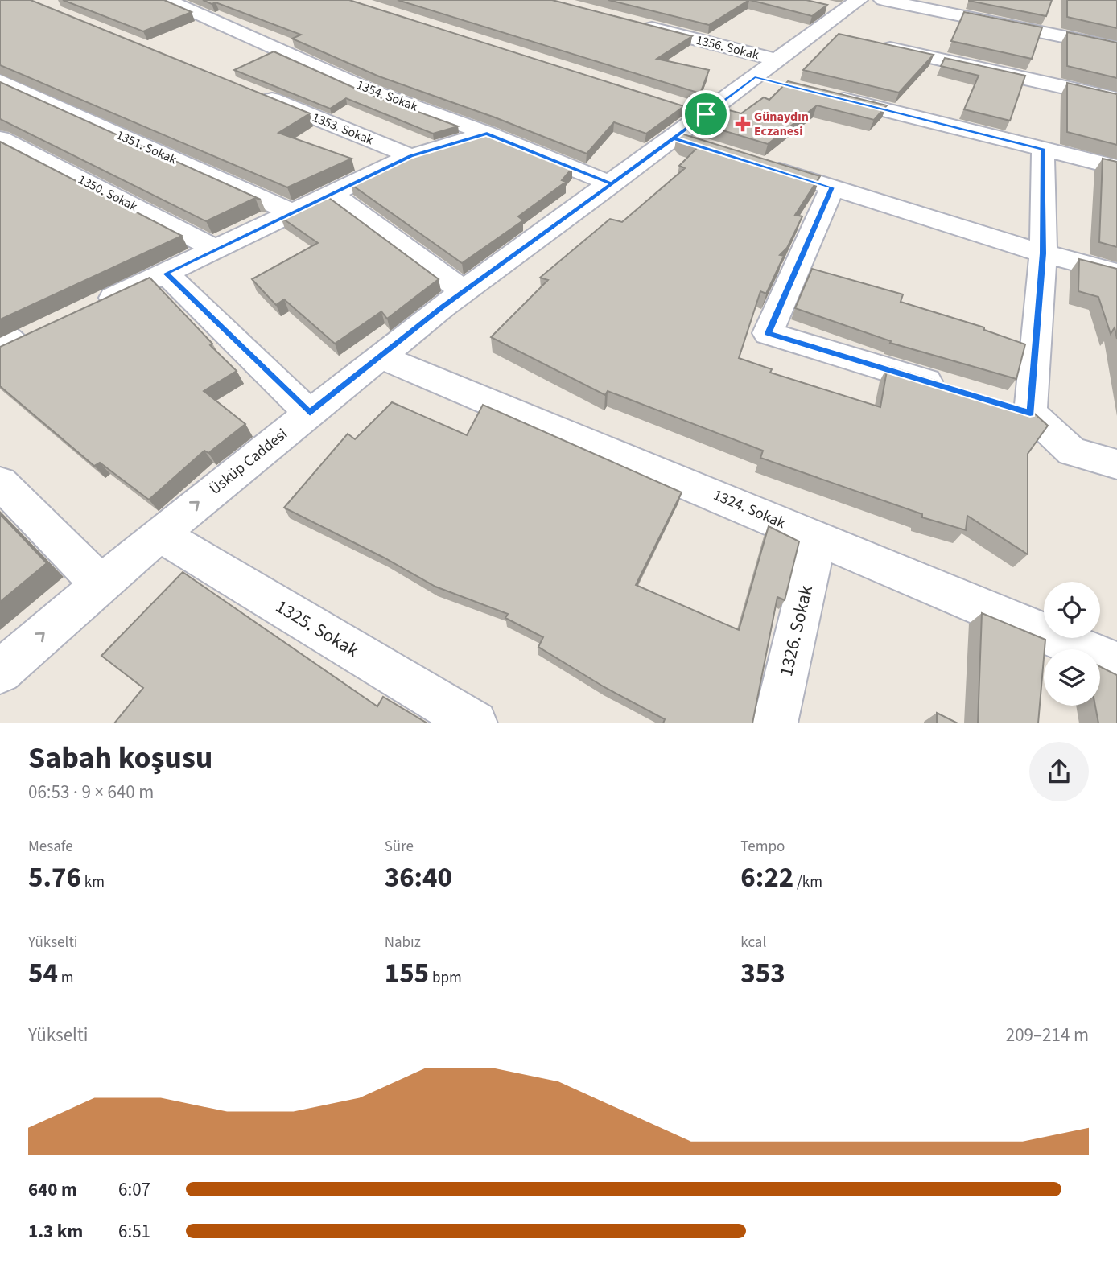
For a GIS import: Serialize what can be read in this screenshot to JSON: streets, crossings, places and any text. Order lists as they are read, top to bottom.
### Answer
{
  "streets": {
    "street": [
      "1356. Sokak",
      "1354. Sokak",
      "1353. Sokak",
      "1351. Sokak",
      "1350. Sokak",
      "Üsküp Caddesi",
      "1324. Sokak",
      "1325. Sokak",
      "1326. Sokak"
    ]
  },
  "crossings": [
    ["1356. Sokak", "Üsküp Caddesi"],
    ["1354. Sokak", "Üsküp Caddesi"],
    ["Üsküp Caddesi", "1324. Sokak"],
    ["Üsküp Caddesi", "1325. Sokak"],
    ["1324. Sokak", "1326. Sokak"]
  ],
  "places": {
    "health": ["Günaydın Eczanesi"]
  },
  "page": {
    "heading": ["Sabah koşusu", "06:53 · 9 × 640 m"],
    "stats": [
      ["Mesafe", "5.76 km"],
      ["Süre", "36:40"],
      ["Tempo", "6:22 /km"],
      ["Yükselti", "54 m"],
      ["Nabız", "155 bpm"],
      ["kcal", "353"]
    ],
    "chart": ["Yükselti", "209–214 m"],
    "list": [
      {
        "name": "640 m",
        "note": "6:07"
      },
      {
        "name": "1.3 km",
        "note": "6:51"
      }
    ]
  }
}
